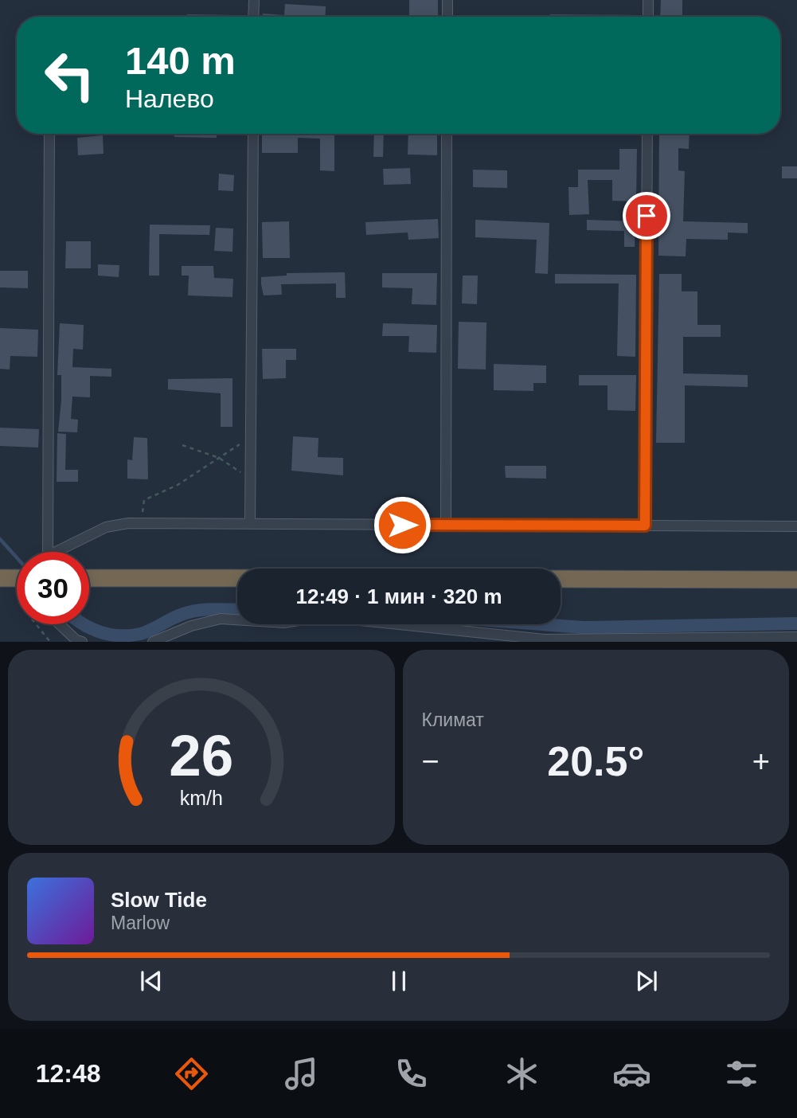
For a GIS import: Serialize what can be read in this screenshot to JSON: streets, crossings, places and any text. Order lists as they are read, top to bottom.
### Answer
{
  "page": {
    "turn": ["140 m", "Налево"],
    "limit": "30",
    "trip": "12:49 · 1 мин · 320 m",
    "tile": "Климат",
    "heat": ["−", "20.5°", "+"],
    "song": ["Slow Tide", "Marlow"],
    "tabs": "12:48",
    "gauge": ["26", "km/h"]
  }
}
